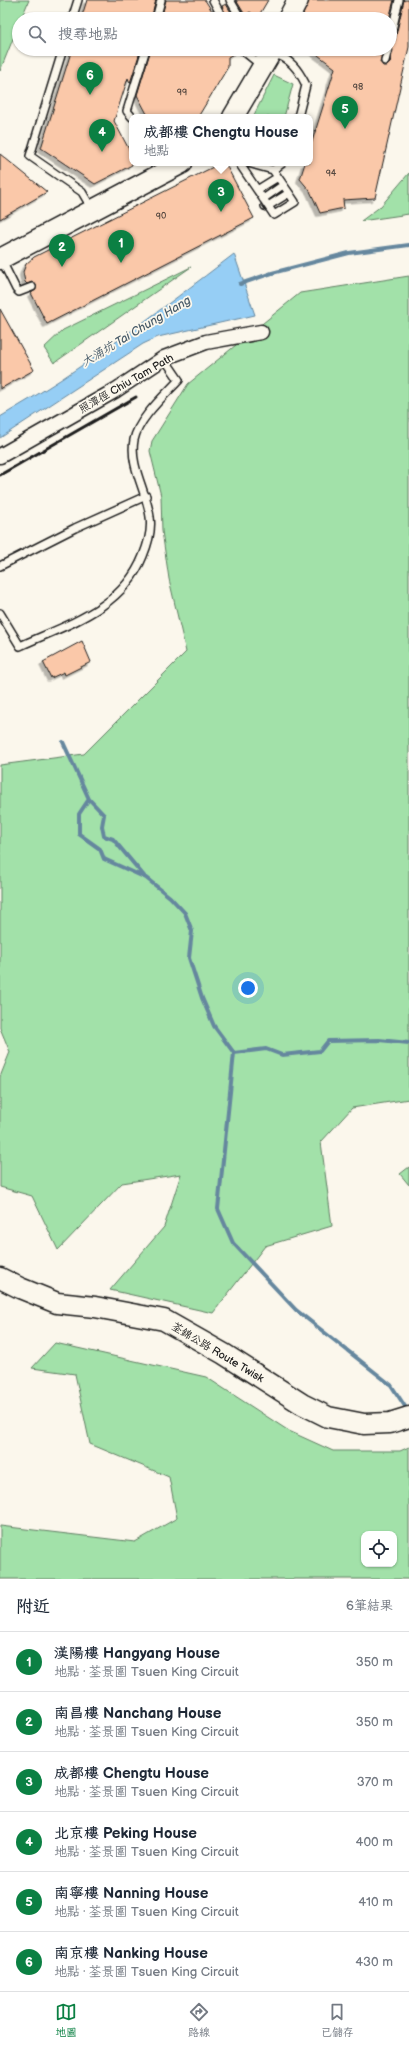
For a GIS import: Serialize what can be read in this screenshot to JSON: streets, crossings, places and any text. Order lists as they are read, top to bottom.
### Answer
{
  "streets": {
    "main road": ["荃錦公路 Route Twisk"],
    "street": ["照潭徑 Chiu Tam Path"]
  },
  "water": ["大涌坑 Tai Chung Hang"],
  "house_numbers": [
    "98",
    "99",
    "94",
    "90"
  ],
  "page": {
    "search": "搜尋地點",
    "pins": [
      "6",
      "5",
      "4",
      "3",
      "1",
      "2"
    ],
    "popup": ["成都樓 Chengtu House", "地點"],
    "heading": ["附近", "6筆結果"],
    "list": [
      {
        "mark": "1",
        "name": "漢陽樓 Hangyang House",
        "note": "地點 · 荃景圍 Tsuen King Circuit",
        "value": "350 m"
      },
      {
        "mark": "2",
        "name": "南昌樓 Nanchang House",
        "note": "地點 · 荃景圍 Tsuen King Circuit",
        "value": "350 m"
      },
      {
        "mark": "3",
        "name": "成都樓 Chengtu House",
        "note": "地點 · 荃景圍 Tsuen King Circuit",
        "value": "370 m"
      },
      {
        "mark": "4",
        "name": "北京樓 Peking House",
        "note": "地點 · 荃景圍 Tsuen King Circuit",
        "value": "400 m"
      },
      {
        "mark": "5",
        "name": "南寧樓 Nanning House",
        "note": "地點 · 荃景圍 Tsuen King Circuit",
        "value": "410 m"
      },
      {
        "mark": "6",
        "name": "南京樓 Nanking House",
        "note": "地點 · 荃景圍 Tsuen King Circuit",
        "value": "430 m"
      }
    ],
    "nav": ["地圖", "路線", "已儲存"]
  }
}
